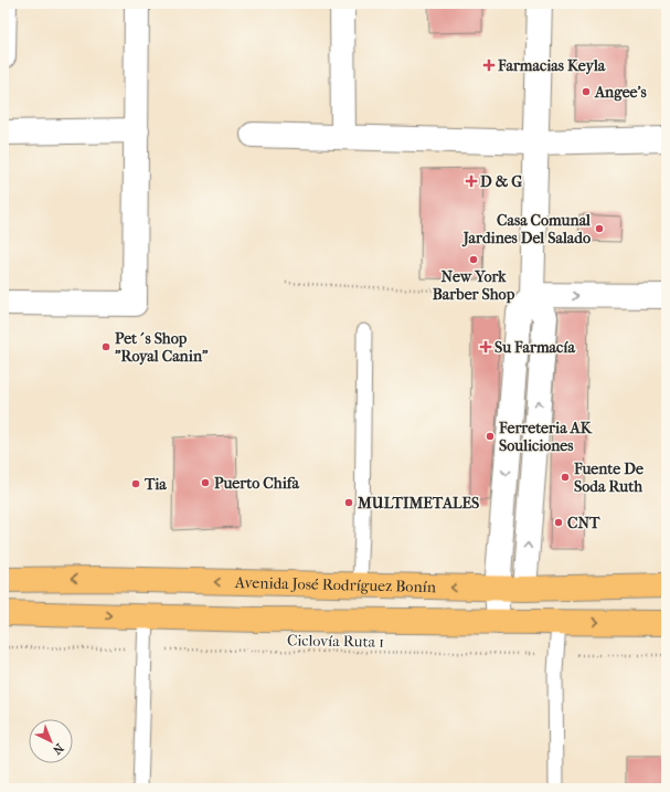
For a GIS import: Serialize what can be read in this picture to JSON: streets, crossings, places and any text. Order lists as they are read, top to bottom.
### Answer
{
  "streets": {
    "main road": ["Avenida José Rodríguez Bonín"],
    "path": ["Ciclovía Ruta 1"]
  },
  "places": {
    "health": ["Farmacias Keyla", "D & G", "Su Farmacía"],
    "other": [
      "Angee's",
      "Casa Comunal Jardines Del Salado",
      "New York Barber Shop",
      "Pet´s Shop \"Royal Canin\"",
      "Ferreteria AK Souliciones",
      "Fuente De Soda Ruth",
      "Puerto Chifa",
      "Tia",
      "MULTIMETALES",
      "CNT"
    ]
  },
  "north": "bottom right"
}
